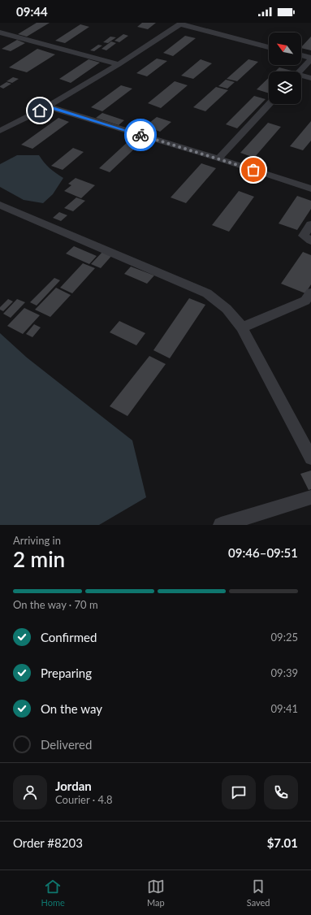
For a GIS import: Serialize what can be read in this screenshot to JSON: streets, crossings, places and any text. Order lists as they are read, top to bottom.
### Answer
{
  "north": "top left",
  "page": {
    "status": "09:44",
    "heading": ["2 min", "Arriving in", "09:46–09:51"],
    "panel": [
      "Jordan",
      "Courier · 4.8",
      "Order #8203",
      "$7.01"
    ],
    "bar": "On the way · 70 m",
    "list": [
      ["Confirmed", "09:25"],
      ["Preparing", "09:39"],
      ["On the way", "09:41"],
      "Delivered"
    ],
    "tabs": ["Home", "Map", "Saved"]
  }
}
